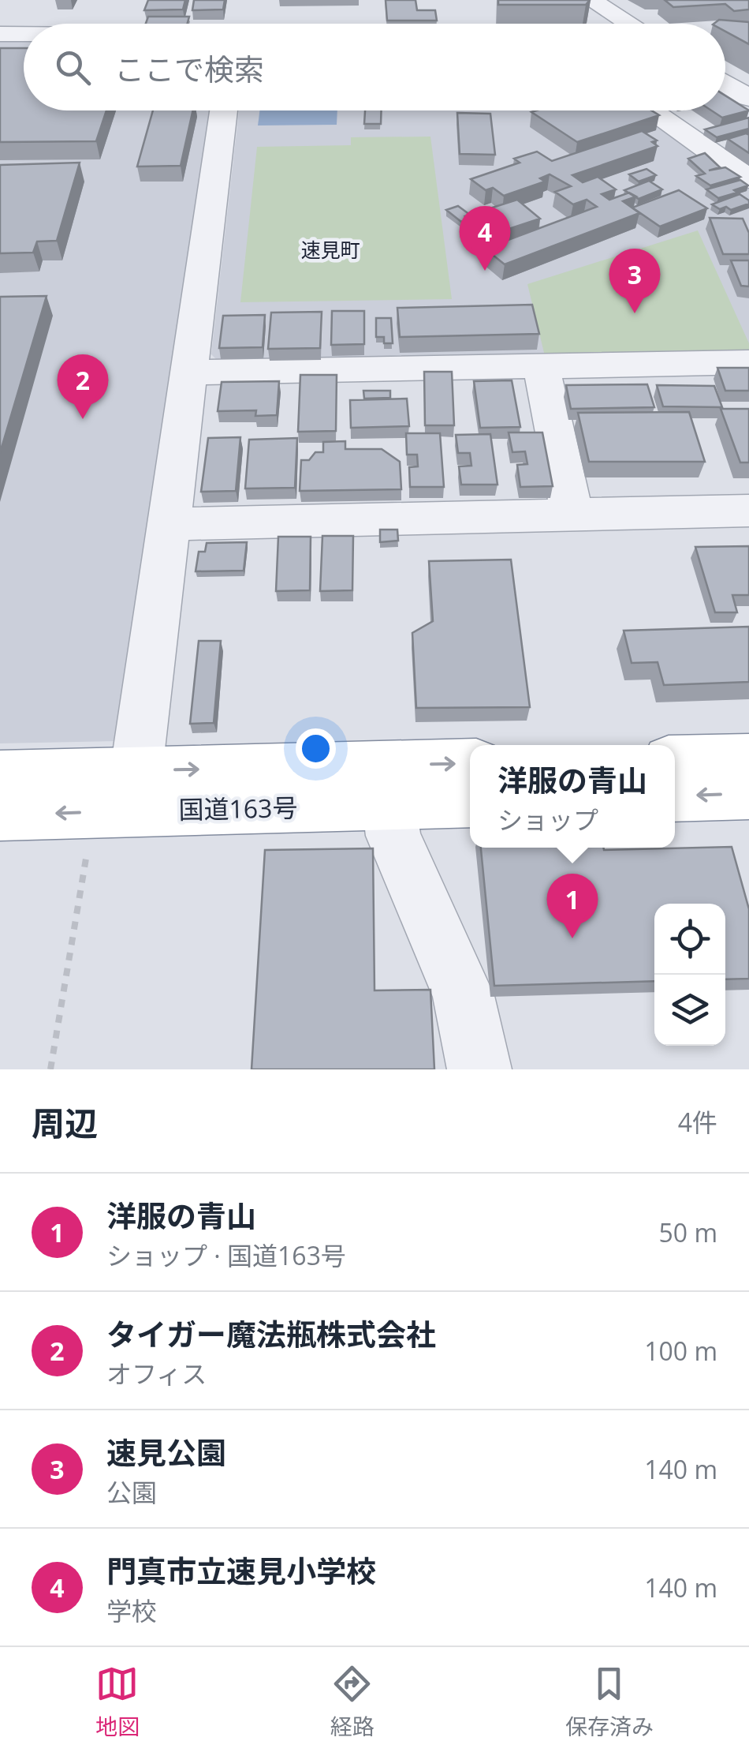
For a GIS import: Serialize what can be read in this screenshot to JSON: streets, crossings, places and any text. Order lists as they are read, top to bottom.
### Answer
{
  "streets": {
    "highway": ["国道163号"]
  },
  "districts": ["速見町"],
  "page": {
    "search": "ここで検索",
    "pins": [
      "4",
      "3",
      "2",
      "1"
    ],
    "popup": ["洋服の青山", "ショップ"],
    "heading": ["周辺", "4件"],
    "list": [
      {
        "mark": "1",
        "name": "洋服の青山",
        "note": "ショップ · 国道163号",
        "value": "50 m"
      },
      {
        "mark": "2",
        "name": "タイガー魔法瓶株式会社",
        "note": "オフィス",
        "value": "100 m"
      },
      {
        "mark": "3",
        "name": "速見公園",
        "note": "公園",
        "value": "140 m"
      },
      {
        "mark": "4",
        "name": "門真市立速見小学校",
        "note": "学校",
        "value": "140 m"
      }
    ],
    "nav": ["地図", "経路", "保存済み"]
  }
}
